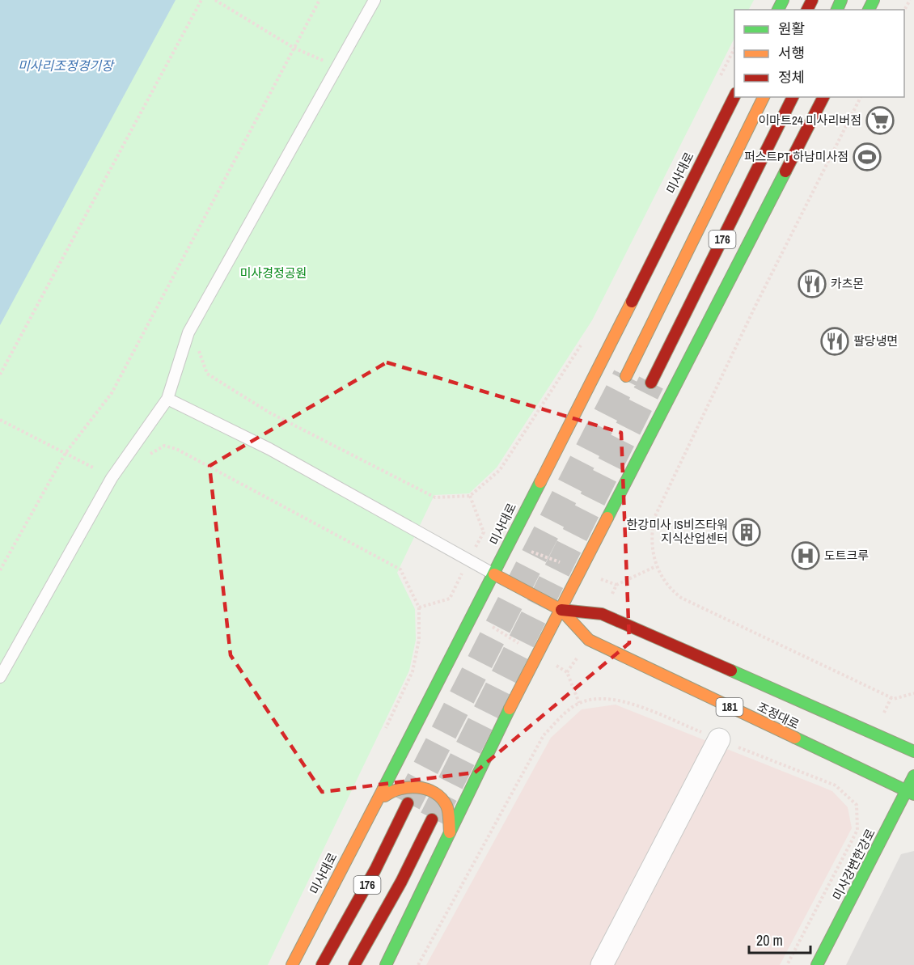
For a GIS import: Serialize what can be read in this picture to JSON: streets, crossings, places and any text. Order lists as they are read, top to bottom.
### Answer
{
  "streets": {
    "main road": [
      "미사대로",
      "176",
      "181",
      "조정대로",
      "미사강변한강로"
    ]
  },
  "crossings": [
    ["미사대로", "조정대로"],
    ["조정대로", "미사강변한강로"]
  ],
  "water": ["미사리조정경기장"],
  "parks": ["미사경정공원"],
  "places": {
    "supermarket": ["이마트24 미사리버점"],
    "sports": ["퍼스트PT 하남미사점"],
    "restaurant": ["카츠몬", "팔당냉면"],
    "building": ["한강미사 IS비즈타워 지식산업센터"],
    "hospital": ["도트크루"]
  },
  "legend": ["원활", "서행", "정체"],
  "scale_bar": "20 m"
}
